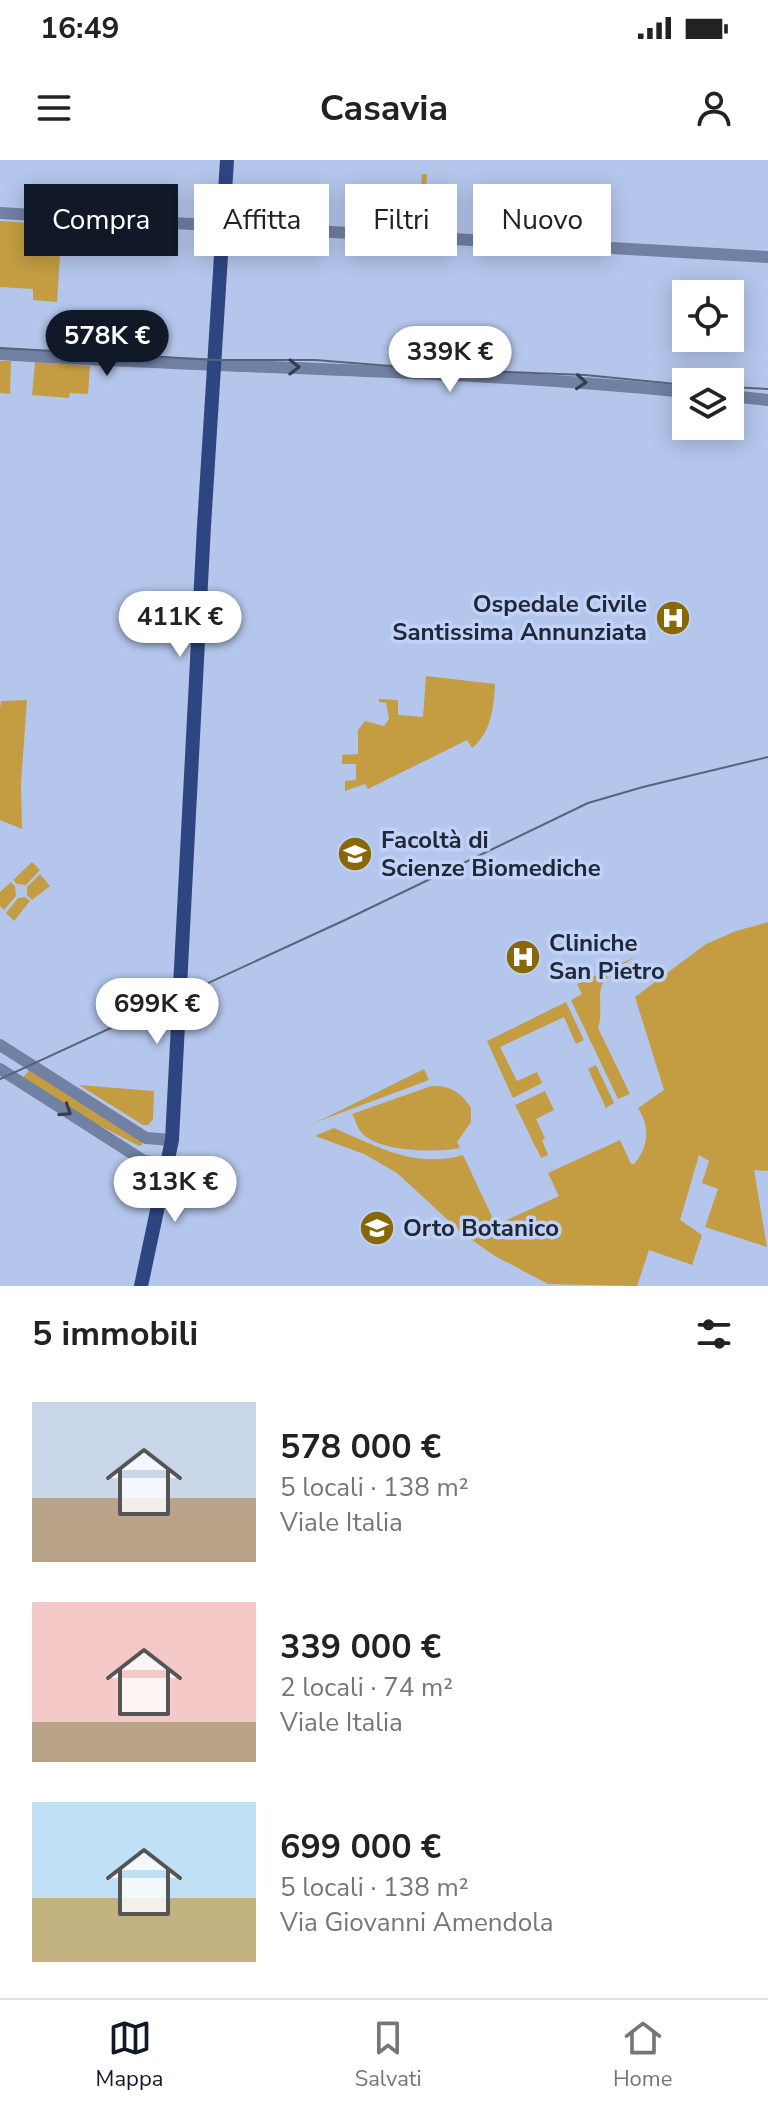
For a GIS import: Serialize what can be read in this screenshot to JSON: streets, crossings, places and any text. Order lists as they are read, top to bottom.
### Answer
{
  "places": {
    "hospital": ["Ospedale Civile Santissima Annunziata", "Cliniche San Pietro"],
    "school or university": ["Facoltà di Scienze Biomediche", "Orto Botanico"]
  },
  "page": {
    "status": "16:49",
    "header": "Casavia",
    "chip": [
      "Compra",
      "Affitta",
      "Filtri",
      "Nuovo"
    ],
    "price": [
      "578K €",
      "339K €",
      "411K €",
      "699K €",
      "313K €"
    ],
    "heading": "5 immobili",
    "list": [
      {
        "name": "578 000 €",
        "note": "5 locali · 138 m² · Viale Italia"
      },
      {
        "name": "339 000 €",
        "note": "2 locali · 74 m² · Viale Italia"
      },
      {
        "name": "699 000 €",
        "note": "5 locali · 138 m² · Via Giovanni Amendola"
      }
    ],
    "tabs": ["Mappa", "Salvati", "Home"]
  }
}
